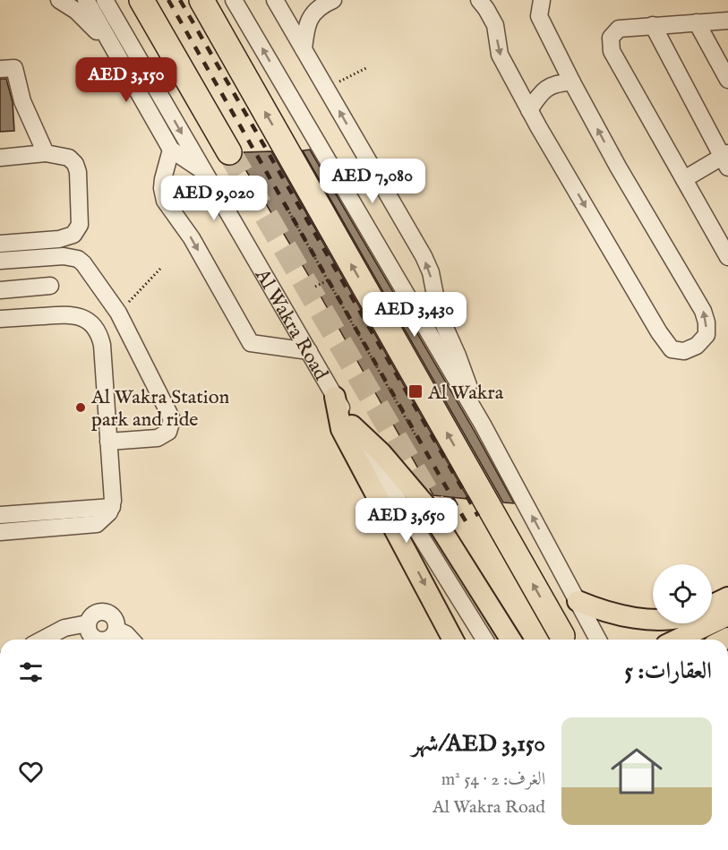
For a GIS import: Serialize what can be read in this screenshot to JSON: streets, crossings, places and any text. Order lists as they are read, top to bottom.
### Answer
{
  "streets": {
    "street": ["Al Wakra Road"]
  },
  "places": {
    "transit": ["Al Wakra"],
    "other": ["Al Wakra Station park and ride"]
  },
  "page": {
    "price": [
      "AED 3,150",
      "AED 7,080",
      "AED 9,020",
      "AED 3,430",
      "AED 3,650"
    ],
    "heading": "العقارات: 5",
    "list": [
      {
        "name": "AED 3,150/شهر",
        "note": "الغرف: 2 · 54 m² · Al Wakra Road"
      }
    ]
  }
}
